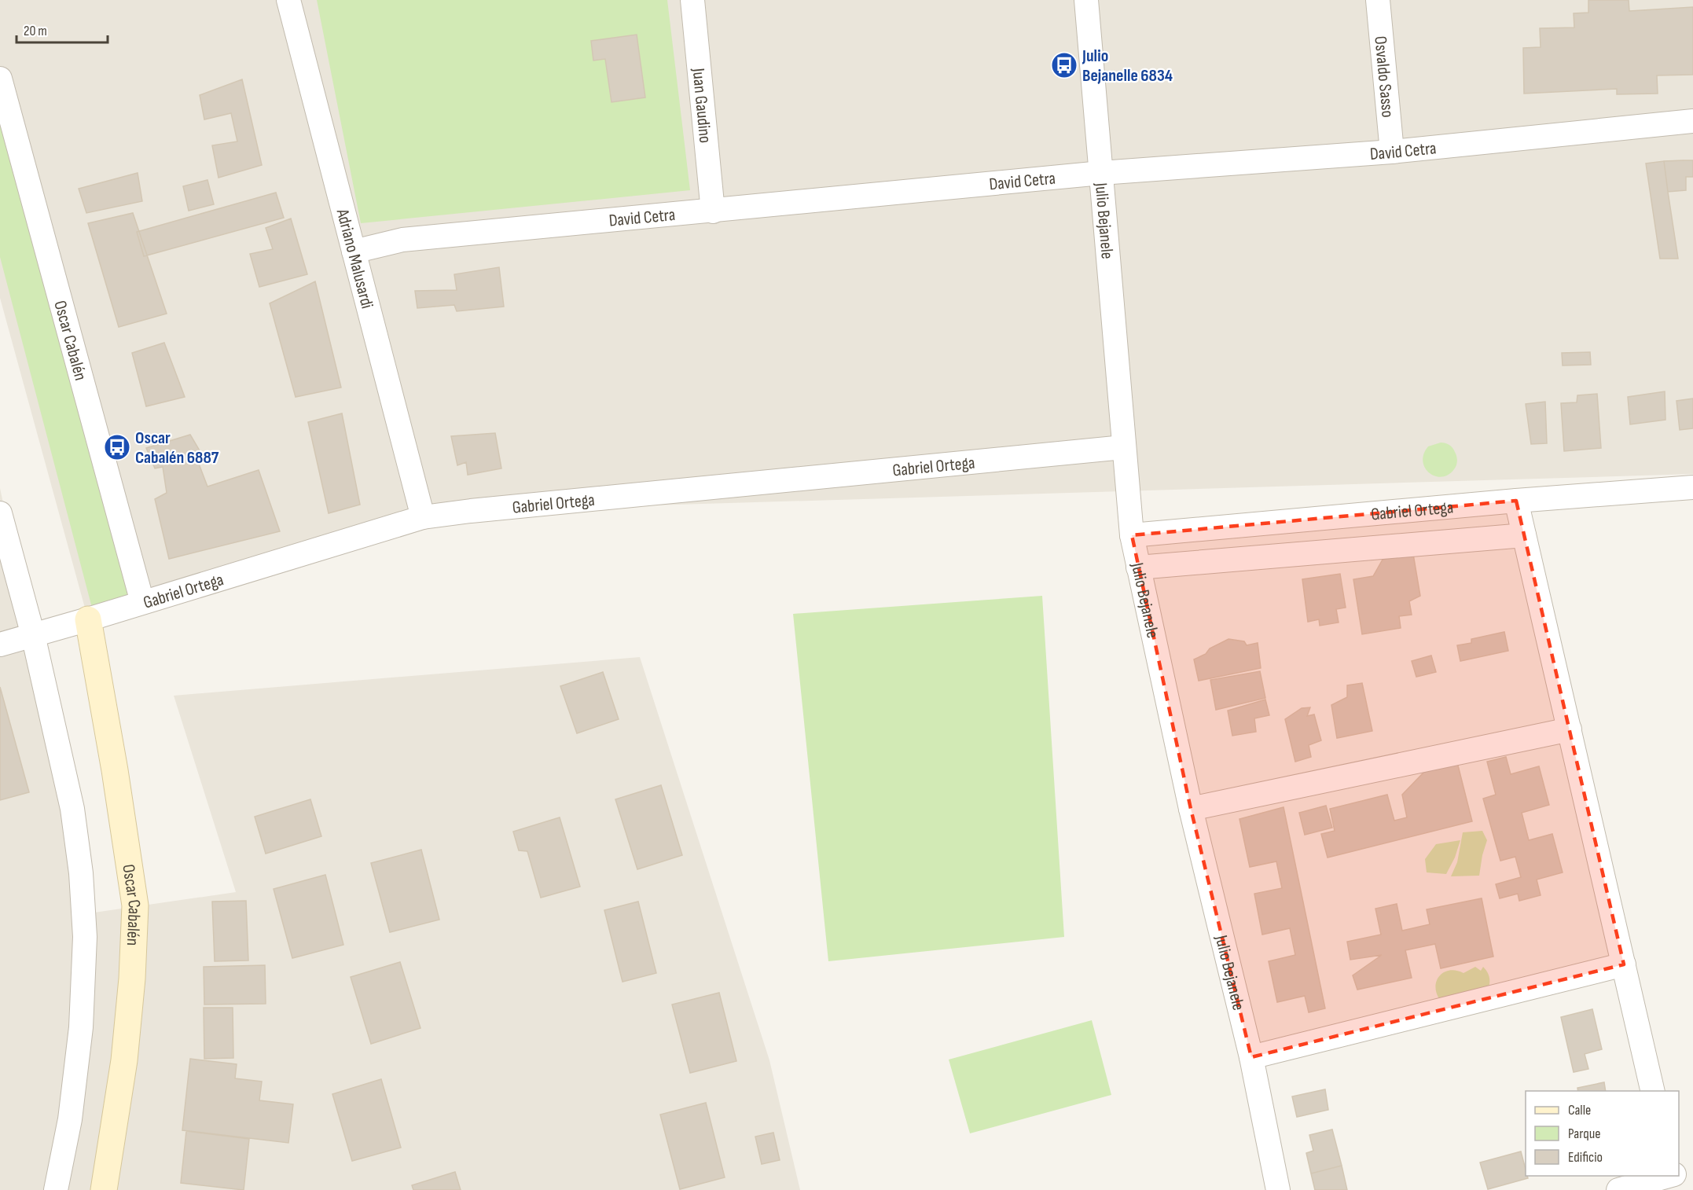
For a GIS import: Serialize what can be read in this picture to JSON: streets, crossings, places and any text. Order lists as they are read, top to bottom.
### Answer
{
  "streets": {
    "main road": ["Oscar Cabalén"],
    "street": [
      "Osvaldo Sasso",
      "Juan Gaudino",
      "David Cetra",
      "Julio Bejanele",
      "Adriano Malusardi",
      "Gabriel Ortega"
    ]
  },
  "crossings": [
    ["Osvaldo Sasso", "David Cetra"],
    ["Juan Gaudino", "David Cetra"],
    ["David Cetra", "Julio Bejanele"],
    ["David Cetra", "Adriano Malusardi"],
    ["Julio Bejanele", "Gabriel Ortega"],
    ["Adriano Malusardi", "Gabriel Ortega"],
    ["Oscar Cabalén", "Gabriel Ortega"]
  ],
  "places": {
    "bus stop": ["Julio Bejanelle 6834", "Oscar Cabalén 6887"]
  },
  "legend": ["Calle", "Parque", "Edificio"],
  "scale_bar": "20 m"
}
